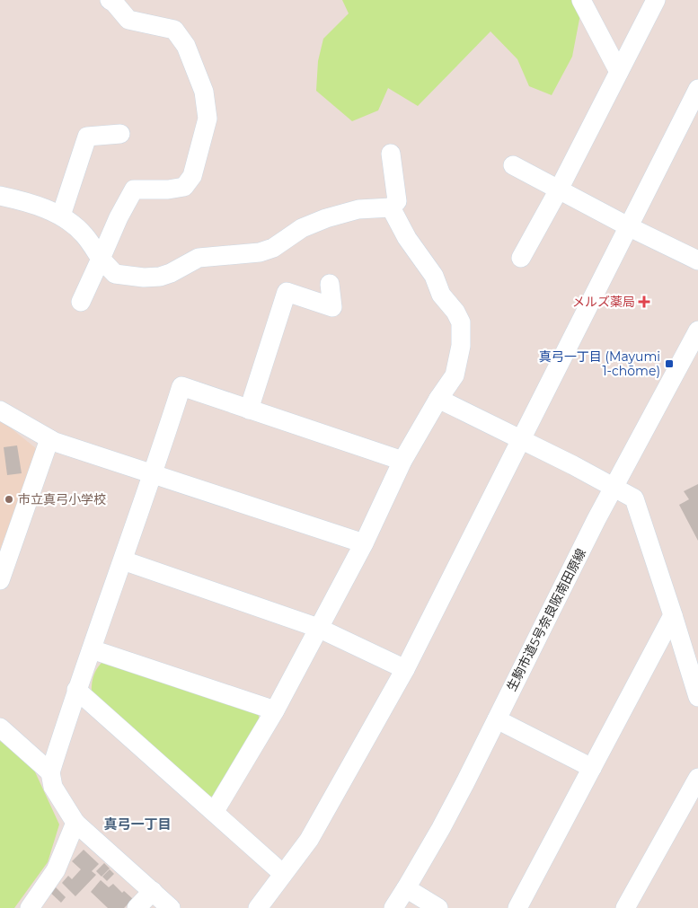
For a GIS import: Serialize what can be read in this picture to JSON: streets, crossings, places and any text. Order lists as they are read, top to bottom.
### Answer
{
  "streets": {
    "street": ["生駒市道5号奈良阪南田原線"]
  },
  "districts": ["真弓一丁目"],
  "places": {
    "health": ["メルズ薬局"],
    "transit": ["真弓一丁目 (Mayumi 1-chōme)"],
    "other": ["市立真弓小学校"]
  }
}
